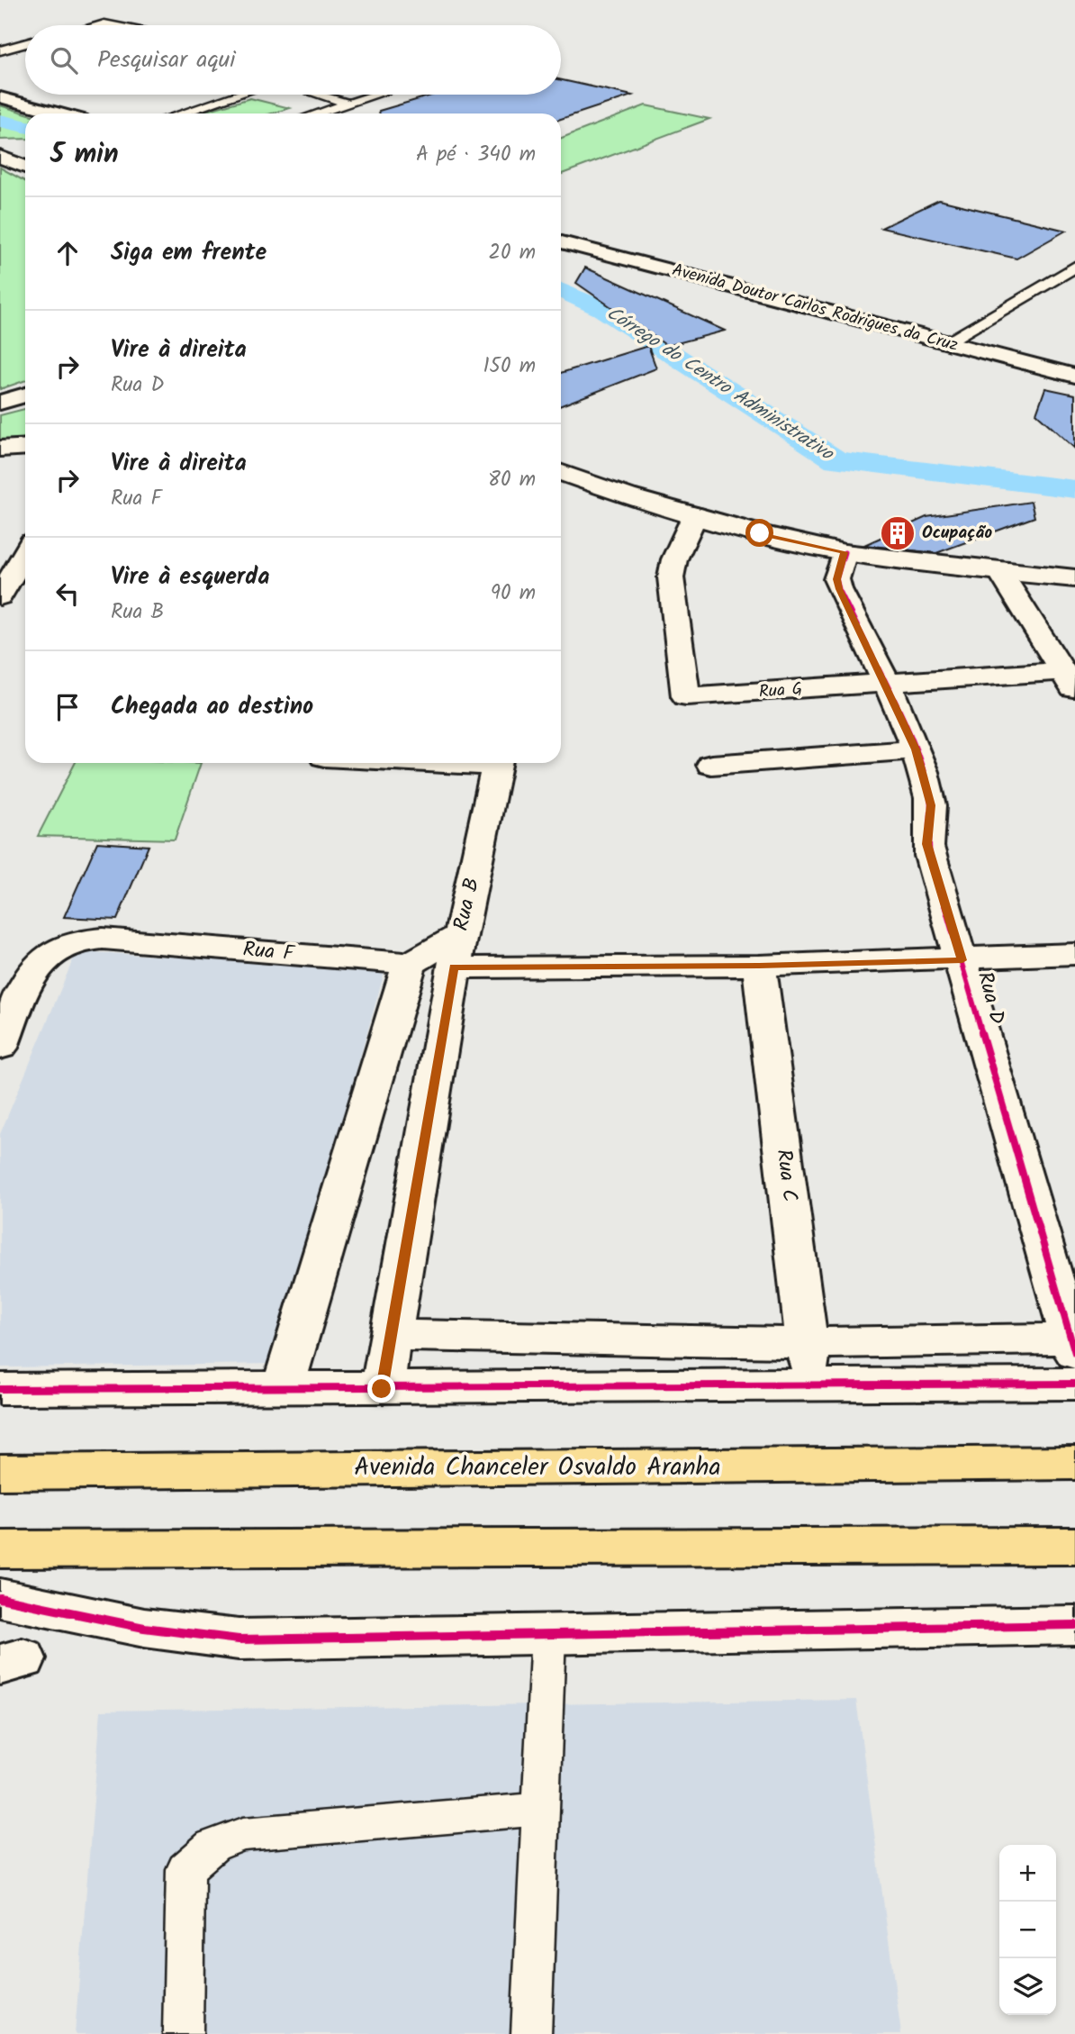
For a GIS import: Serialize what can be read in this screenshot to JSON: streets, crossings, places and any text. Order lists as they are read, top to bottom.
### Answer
{
  "streets": {
    "main road": ["Avenida Chanceler Osvaldo Aranha"],
    "street": [
      "Avenida Doutor Carlos Rodrigues da Cruz",
      "Rua G",
      "Rua B",
      "Rua F",
      "Rua D",
      "Rua C"
    ]
  },
  "crossings": [
    ["Rua G", "Rua D"]
  ],
  "water": ["Córrego do Centro Administrativo"],
  "places": {
    "building": ["Ocupação"]
  },
  "page": {
    "search": "Pesquisar aqui",
    "heading": ["5 min", "A pé · 340 m"],
    "list": [
      ["Siga em frente", "20 m"],
      ["Vire à direita", "Rua D", "150 m"],
      ["Vire à direita", "Rua F", "80 m"],
      ["Vire à esquerda", "Rua B", "90 m"],
      "Chegada ao destino"
    ],
    "map_buttons": ["+", "−"]
  }
}
